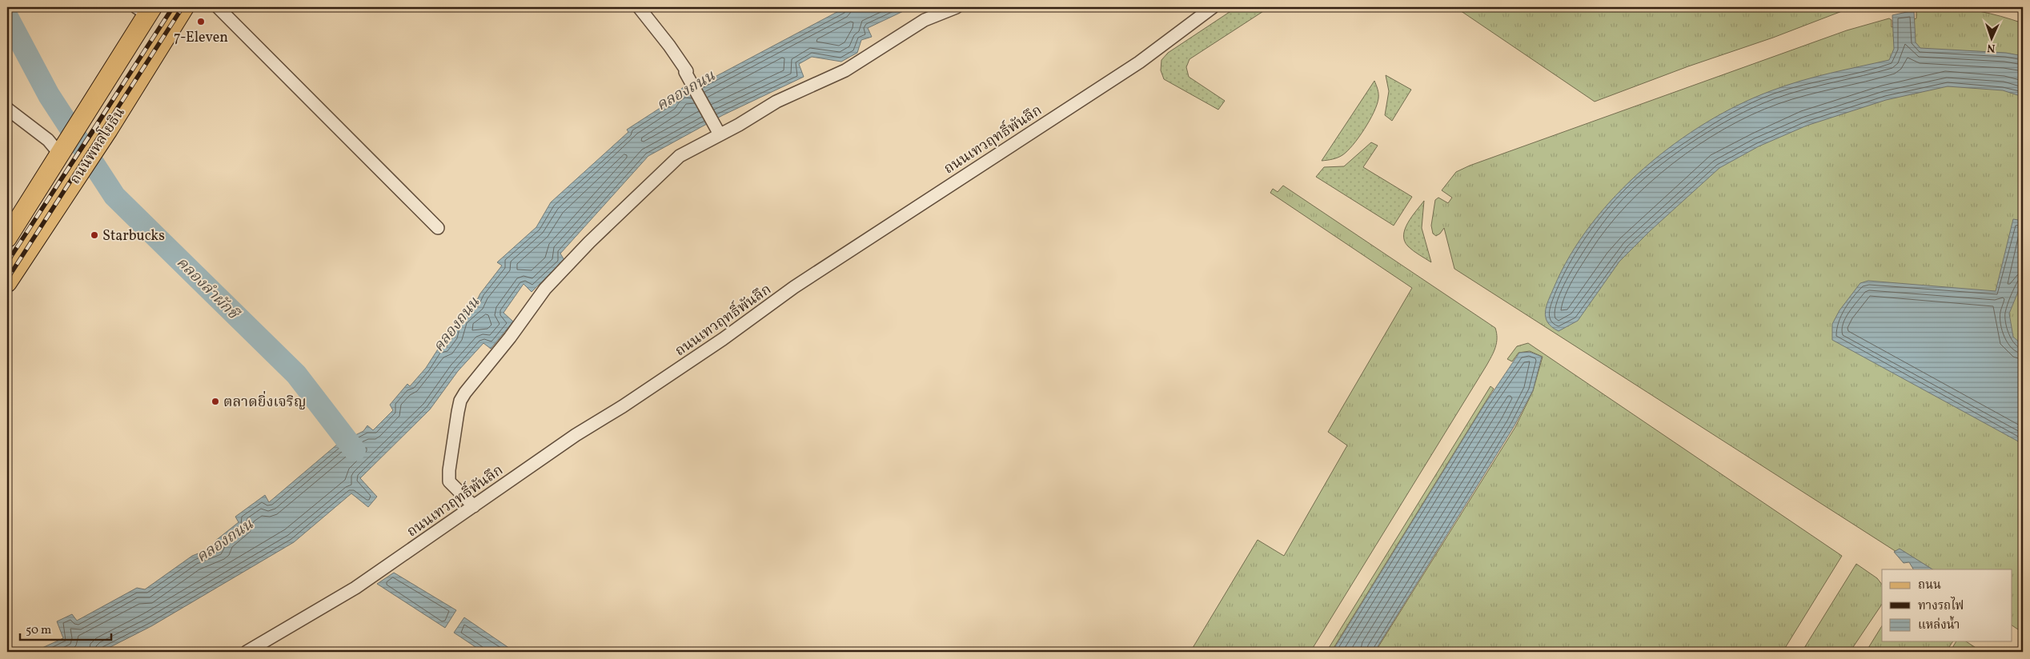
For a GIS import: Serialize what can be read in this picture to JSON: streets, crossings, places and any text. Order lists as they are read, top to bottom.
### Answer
{
  "streets": {
    "main road": ["ถนนพหลโยธิน"],
    "street": ["ถนนเทวฤทธิ์พันลึก"]
  },
  "water": ["คลองถนน", "คลองลำผักชี"],
  "places": ["7-Eleven", "Starbucks", "ตลาดยิ่งเจริญ"],
  "legend": ["ถนน", "ทางรถไฟ", "แหล่งน้ำ"],
  "scale_bar": "50 m",
  "north": "bottom"
}
